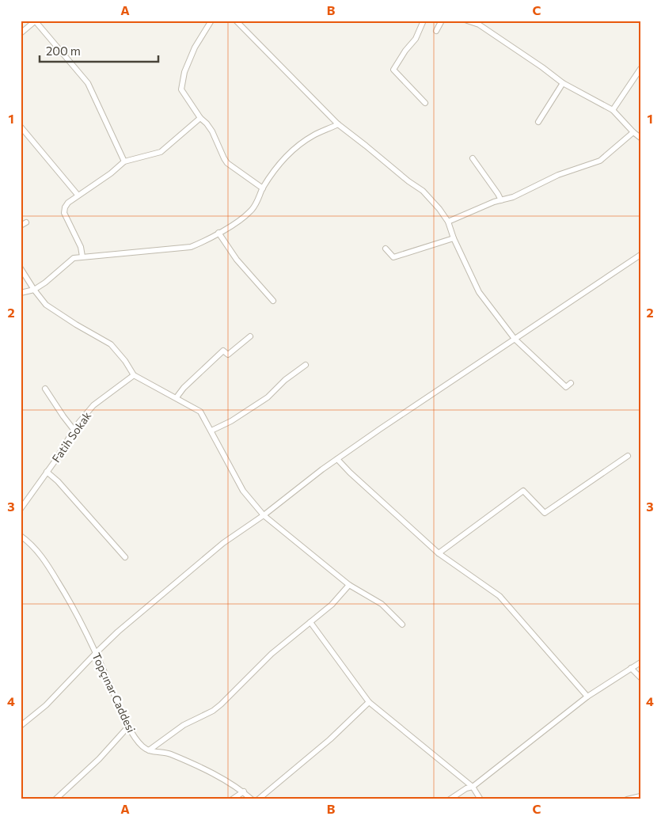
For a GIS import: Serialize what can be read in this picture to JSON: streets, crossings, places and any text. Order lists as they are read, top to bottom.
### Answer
{
  "streets": {
    "street": ["Fatih Sokak", "Topçınar Caddesi"]
  },
  "scale_bar": "200 m",
  "grid": {
    "columns": ["A", "B", "C"],
    "rows": [
      "1",
      "2",
      "3",
      "4"
    ]
  }
}
